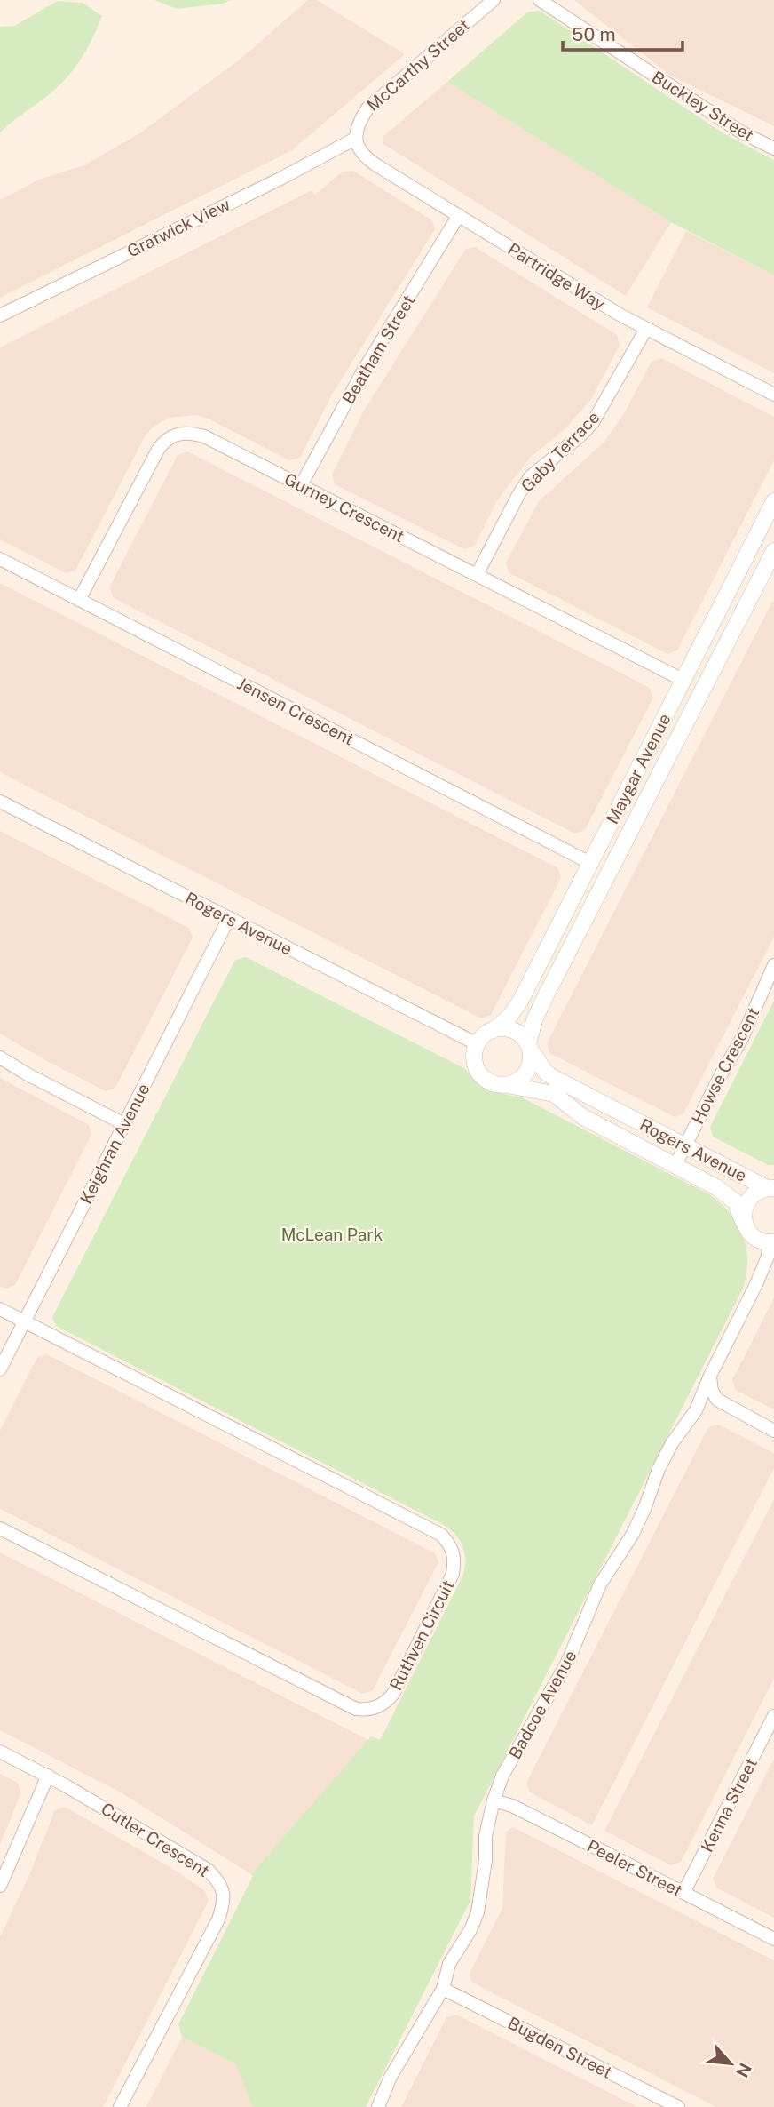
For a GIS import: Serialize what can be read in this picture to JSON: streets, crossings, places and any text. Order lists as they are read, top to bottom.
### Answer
{
  "streets": {
    "street": [
      "McCarthy Street",
      "Buckley Street",
      "Gratwick View",
      "Partridge Way",
      "Beatham Street",
      "Gaby Terrace",
      "Gurney Crescent",
      "Jensen Crescent",
      "Maygar Avenue",
      "Rogers Avenue",
      "Howse Crescent",
      "Keighran Avenue",
      "Ruthven Circuit",
      "Badcoe Avenue",
      "Kenna Street",
      "Cutler Crescent",
      "Peeler Street",
      "Bugden Street"
    ]
  },
  "crossings": [
    ["McCarthy Street", "Gratwick View"],
    ["McCarthy Street", "Partridge Way"],
    ["Gratwick View", "Partridge Way"],
    ["Partridge Way", "Beatham Street"],
    ["Partridge Way", "Gaby Terrace"],
    ["Beatham Street", "Gurney Crescent"],
    ["Gaby Terrace", "Gurney Crescent"],
    ["Gurney Crescent", "Jensen Crescent"],
    ["Gurney Crescent", "Maygar Avenue"],
    ["Jensen Crescent", "Maygar Avenue"],
    ["Maygar Avenue", "Rogers Avenue"],
    ["Rogers Avenue", "Howse Crescent"],
    ["Rogers Avenue", "Keighran Avenue"],
    ["Rogers Avenue", "Badcoe Avenue"],
    ["Keighran Avenue", "Ruthven Circuit"],
    ["Badcoe Avenue", "Peeler Street"],
    ["Badcoe Avenue", "Bugden Street"],
    ["Kenna Street", "Peeler Street"]
  ],
  "parks": ["McLean Park"],
  "scale_bar": "50 m",
  "north": "bottom right"
}
